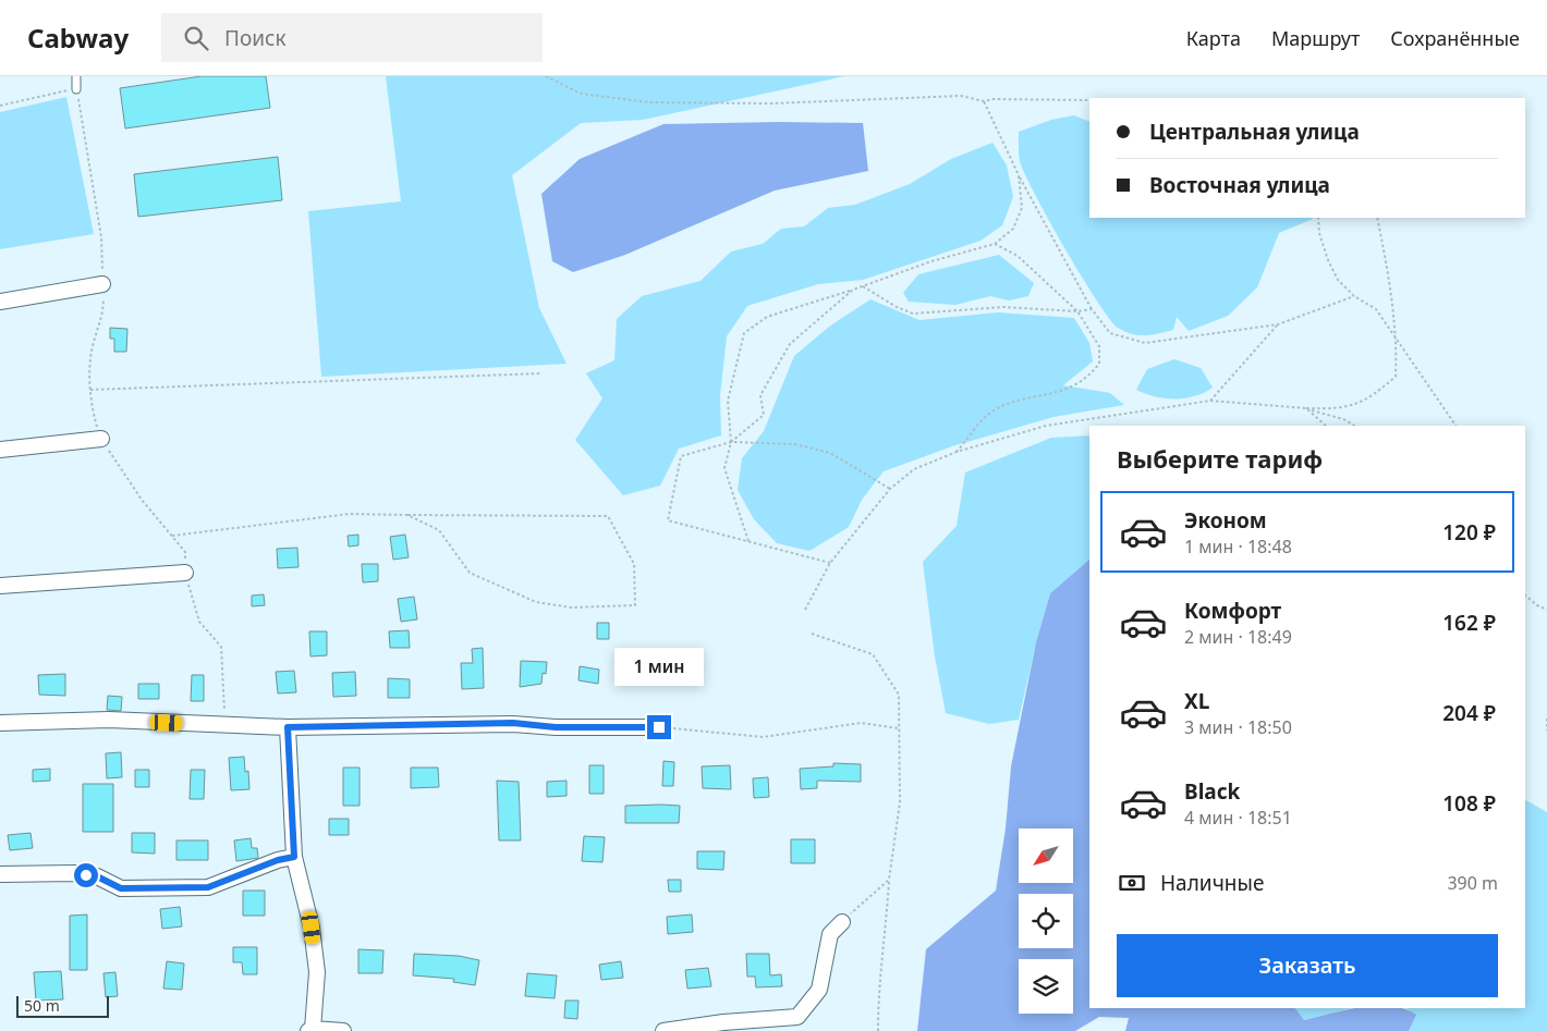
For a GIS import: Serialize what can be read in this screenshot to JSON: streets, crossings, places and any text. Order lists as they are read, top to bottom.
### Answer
{
  "scale_bar": "50 m",
  "north": "bottom left",
  "page": {
    "header": "Cabway",
    "search": "Поиск",
    "nav": ["Карта", "Маршрут", "Сохранённые"],
    "banner": ["Центральная улица", "Восточная улица"],
    "heading": "Выберите тариф",
    "list": [
      {
        "name": "Эконом",
        "note": "1 мин · 18:48",
        "value": "120 ₽"
      },
      {
        "name": "Комфорт",
        "note": "2 мин · 18:49",
        "value": "162 ₽"
      },
      {
        "name": "XL",
        "note": "3 мин · 18:50",
        "value": "204 ₽"
      },
      {
        "name": "Black",
        "note": "4 мин · 18:51",
        "value": "108 ₽"
      }
    ],
    "bubble": "1 мин",
    "pay": ["Наличные", "390 m"],
    "buttons": "Заказать",
    "scale": "50 m"
  }
}
